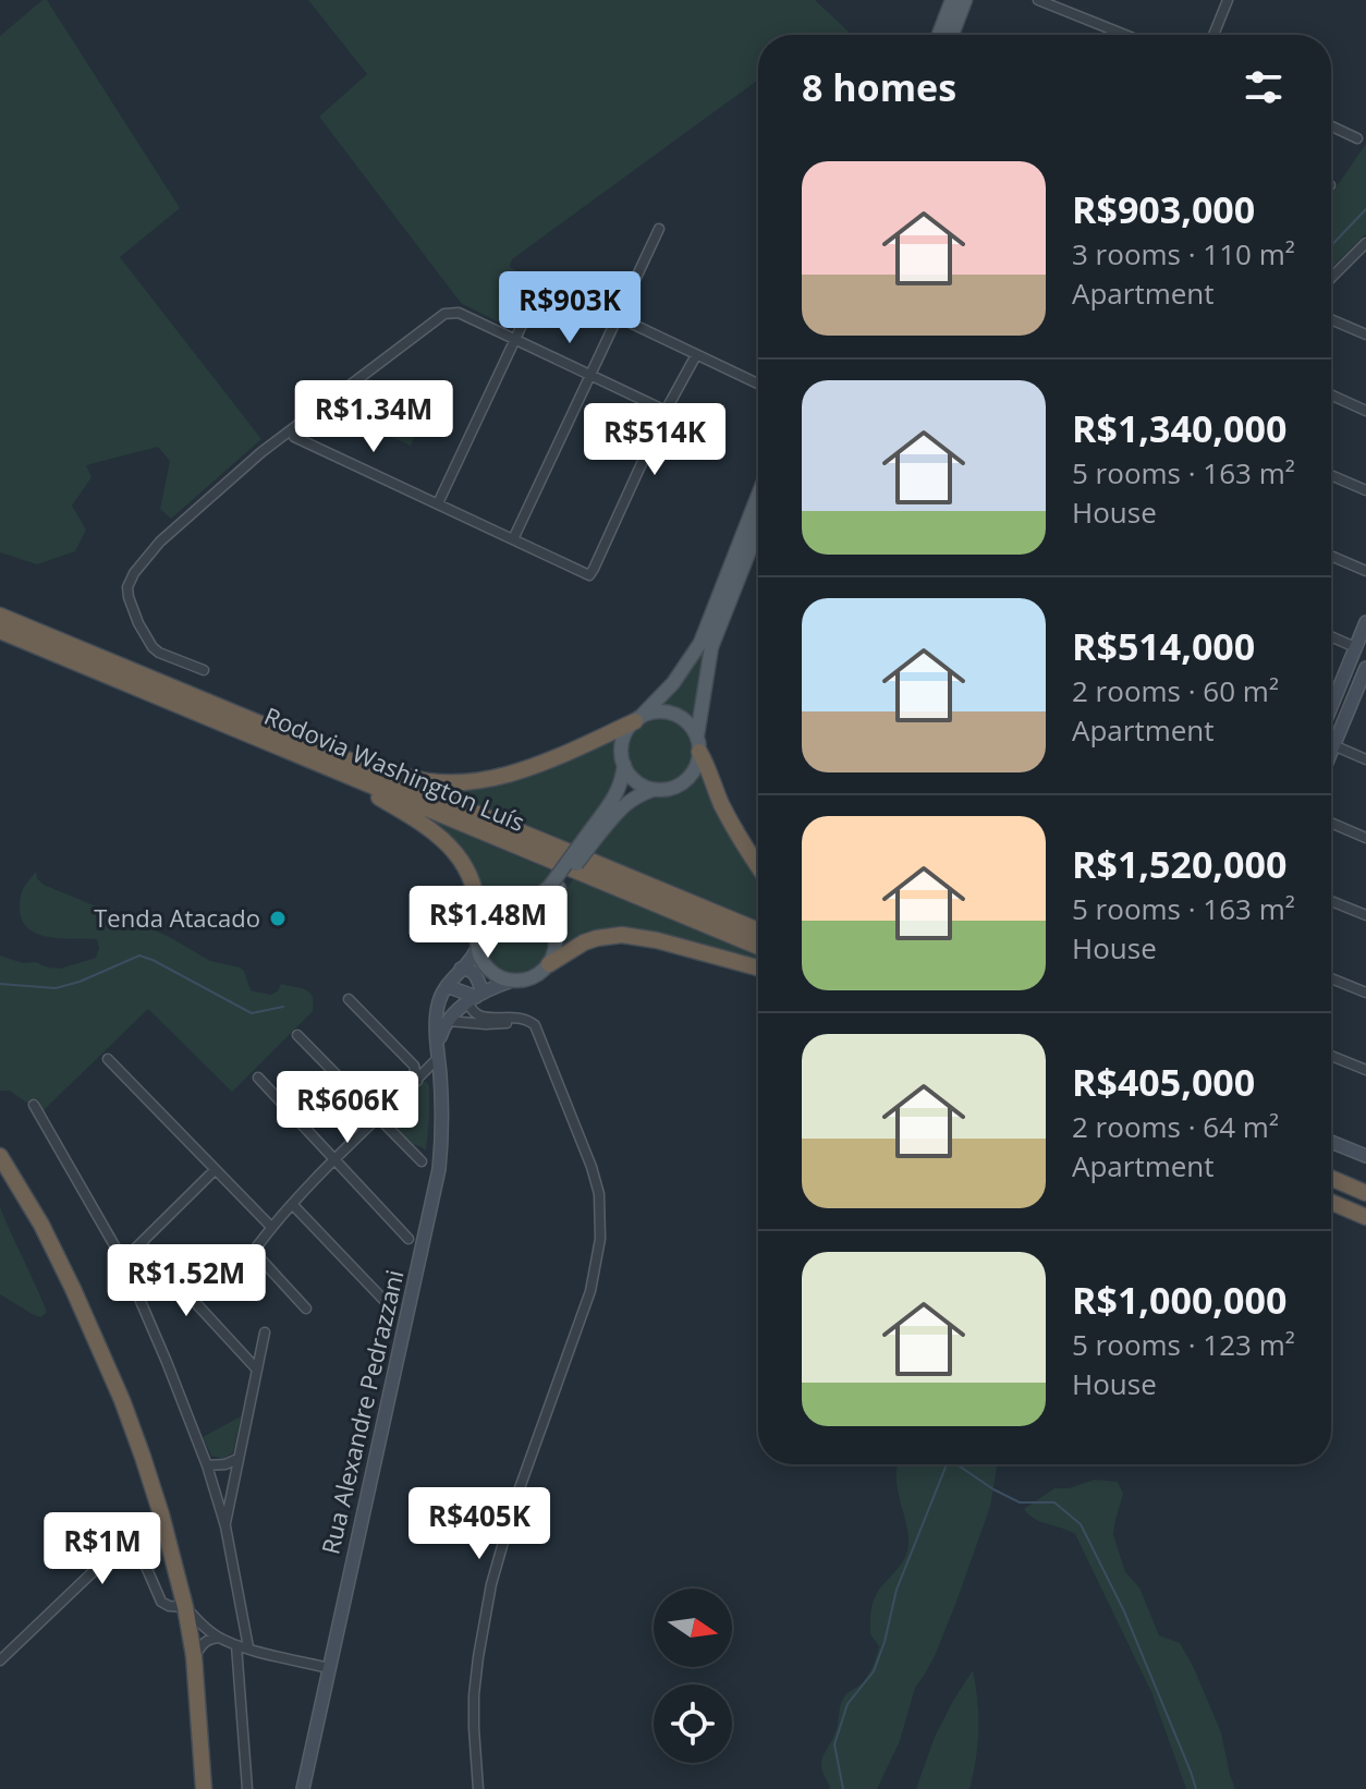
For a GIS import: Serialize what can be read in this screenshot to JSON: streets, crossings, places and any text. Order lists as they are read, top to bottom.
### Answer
{
  "streets": {
    "highway": ["Rodovia Washington Luís"],
    "street": ["Rua Alexandre Pedrazzani"]
  },
  "places": ["Tenda Atacado"],
  "north": "right",
  "page": {
    "heading": "8 homes",
    "list": [
      {
        "name": "R$903,000",
        "note": "3 rooms · 110 m² · Apartment"
      },
      {
        "name": "R$1,340,000",
        "note": "5 rooms · 163 m² · House"
      },
      {
        "name": "R$514,000",
        "note": "2 rooms · 60 m² · Apartment"
      },
      {
        "name": "R$1,520,000",
        "note": "5 rooms · 163 m² · House"
      },
      {
        "name": "R$405,000",
        "note": "2 rooms · 64 m² · Apartment"
      },
      {
        "name": "R$1,000,000",
        "note": "5 rooms · 123 m² · House"
      }
    ],
    "price": [
      "R$903K",
      "R$1.34M",
      "R$514K",
      "R$1.48M",
      "R$606K",
      "R$1.52M",
      "R$405K",
      "R$1M"
    ]
  }
}
